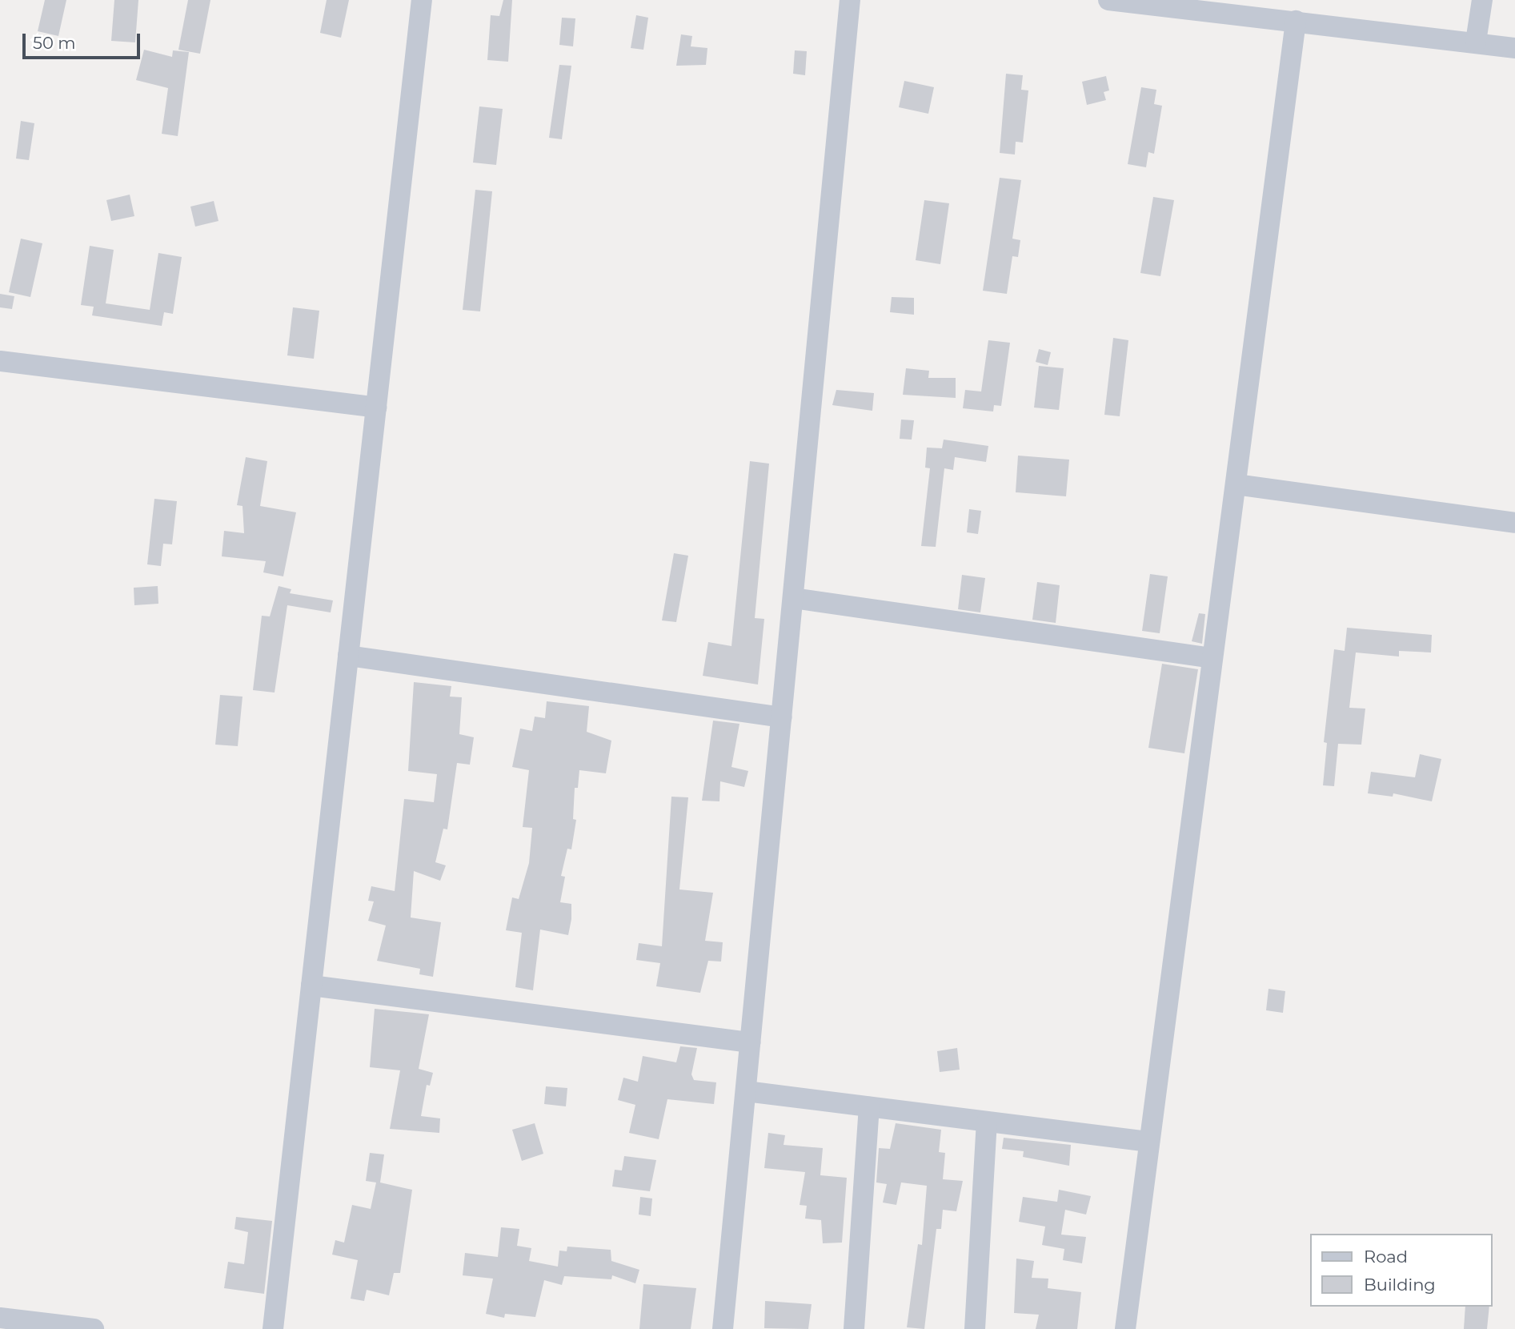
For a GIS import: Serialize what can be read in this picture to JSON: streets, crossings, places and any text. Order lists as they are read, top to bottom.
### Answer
{
  "legend": ["Road", "Building"],
  "scale_bar": "50 m"
}
